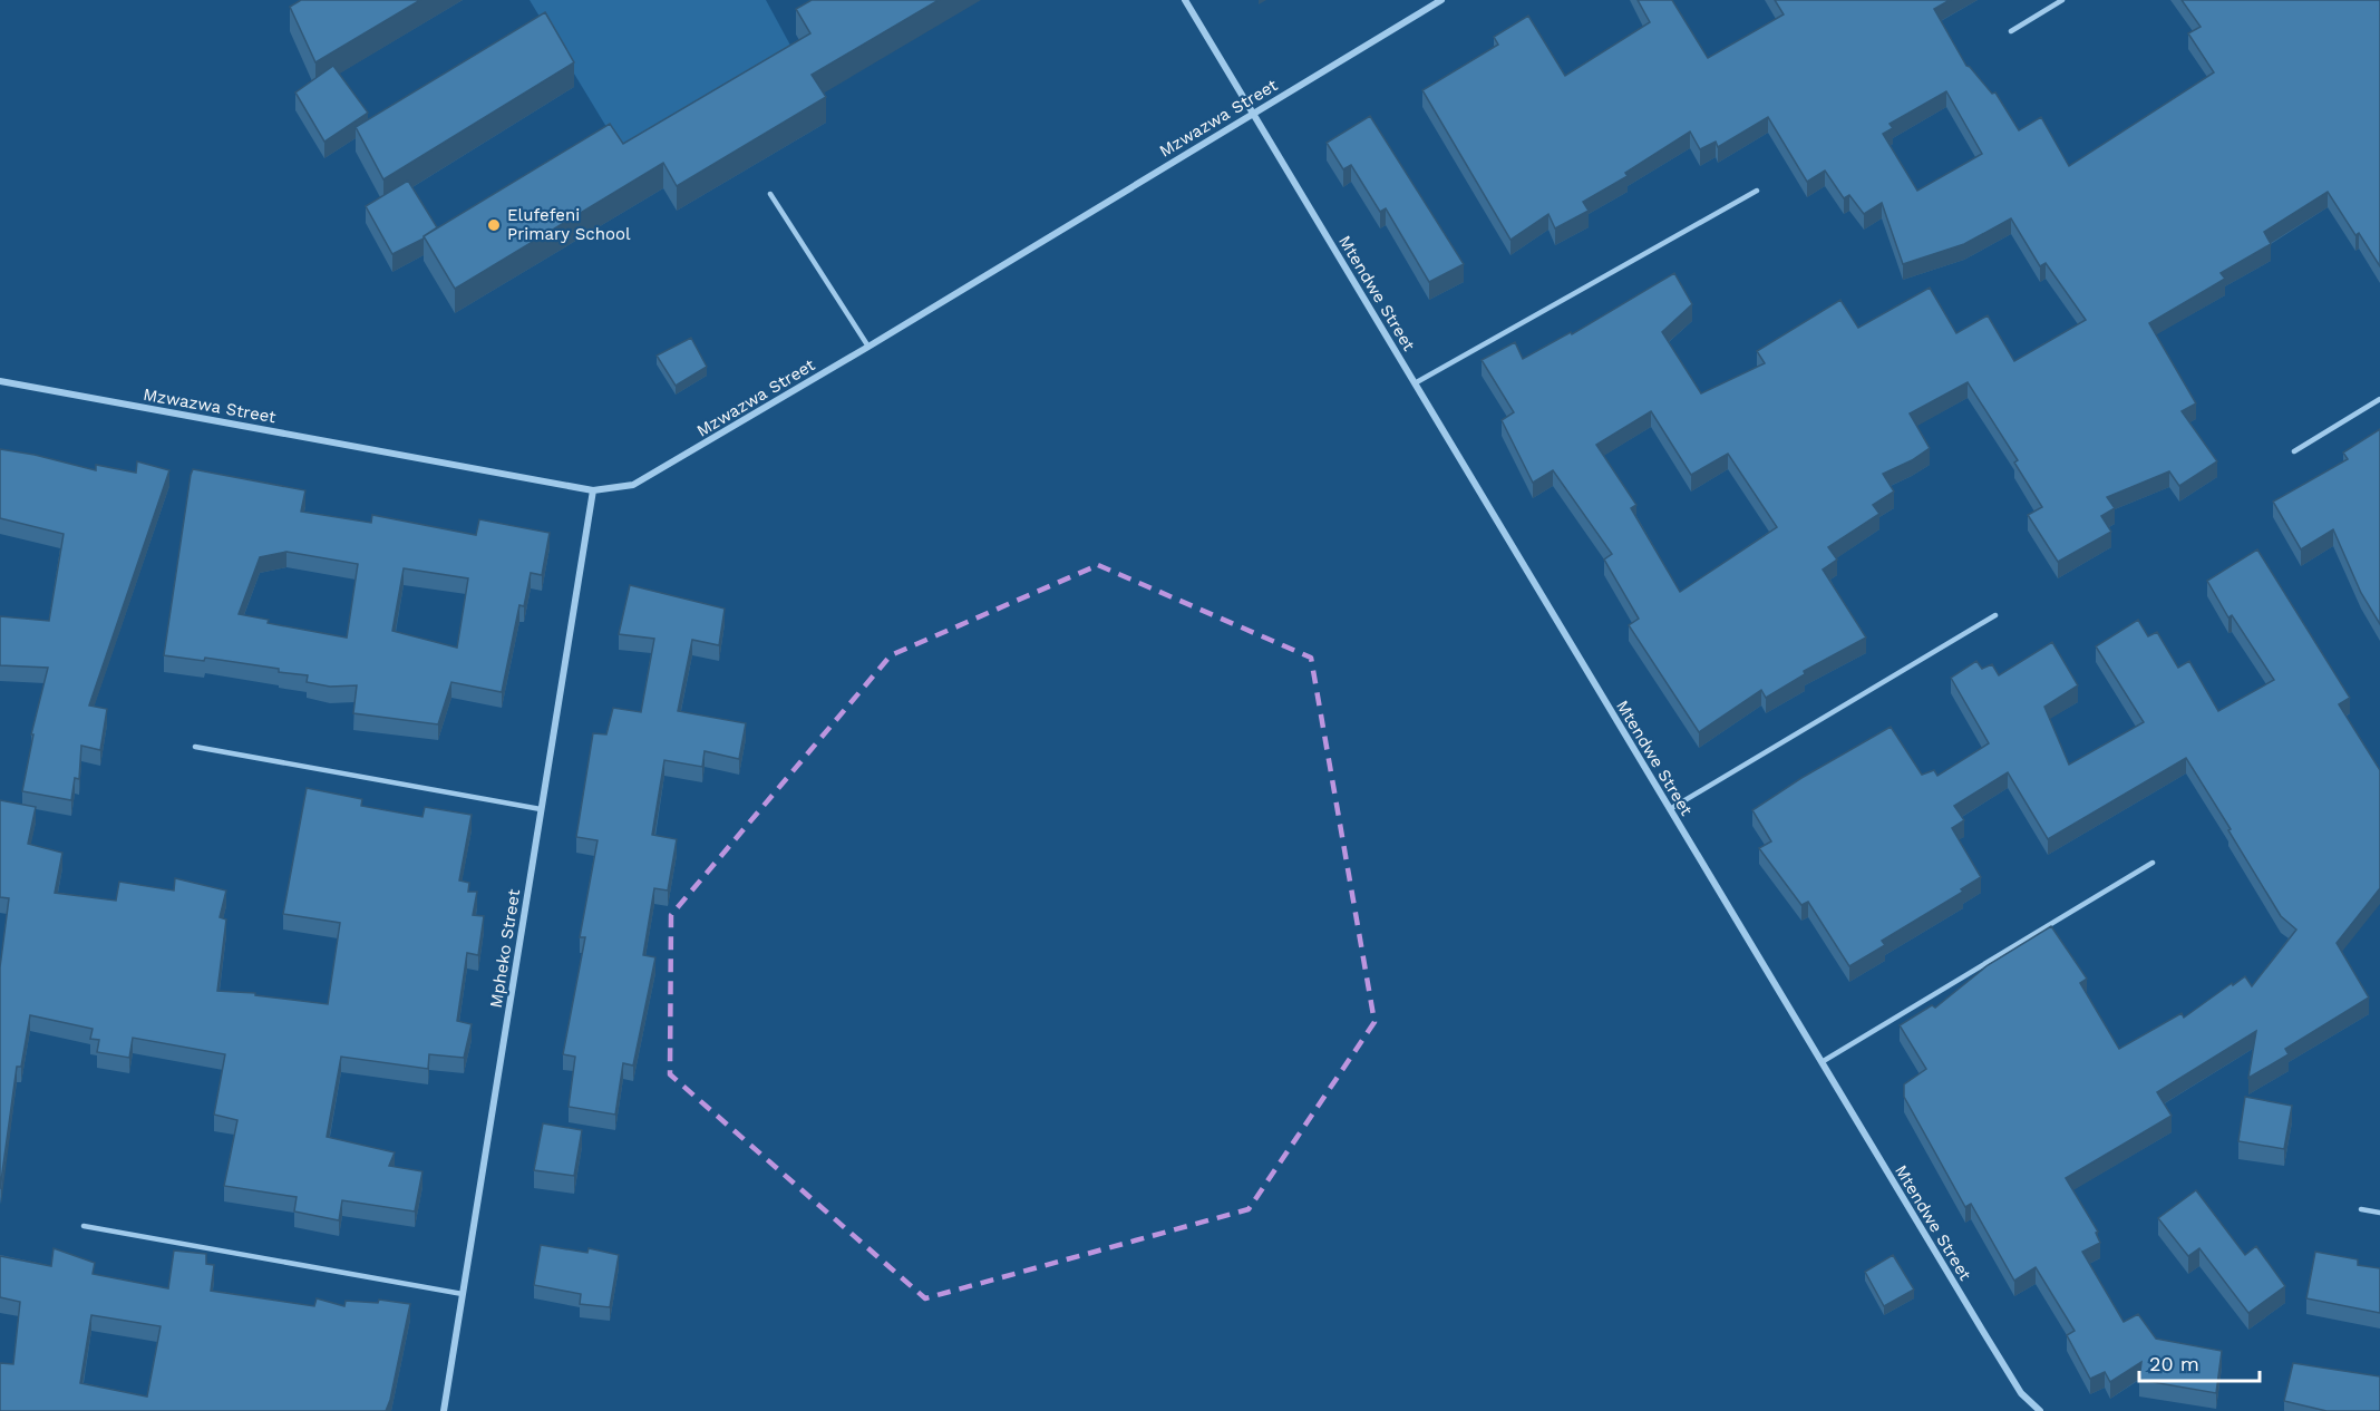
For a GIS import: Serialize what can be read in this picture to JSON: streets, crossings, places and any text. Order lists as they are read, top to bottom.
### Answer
{
  "streets": {
    "street": ["Mzwazwa Street", "Mtendwe Street", "Mpheko Street"]
  },
  "crossings": [
    ["Mzwazwa Street", "Mtendwe Street"],
    ["Mzwazwa Street", "Mpheko Street"]
  ],
  "places": ["Elufefeni Primary School"],
  "scale_bar": "20 m"
}
